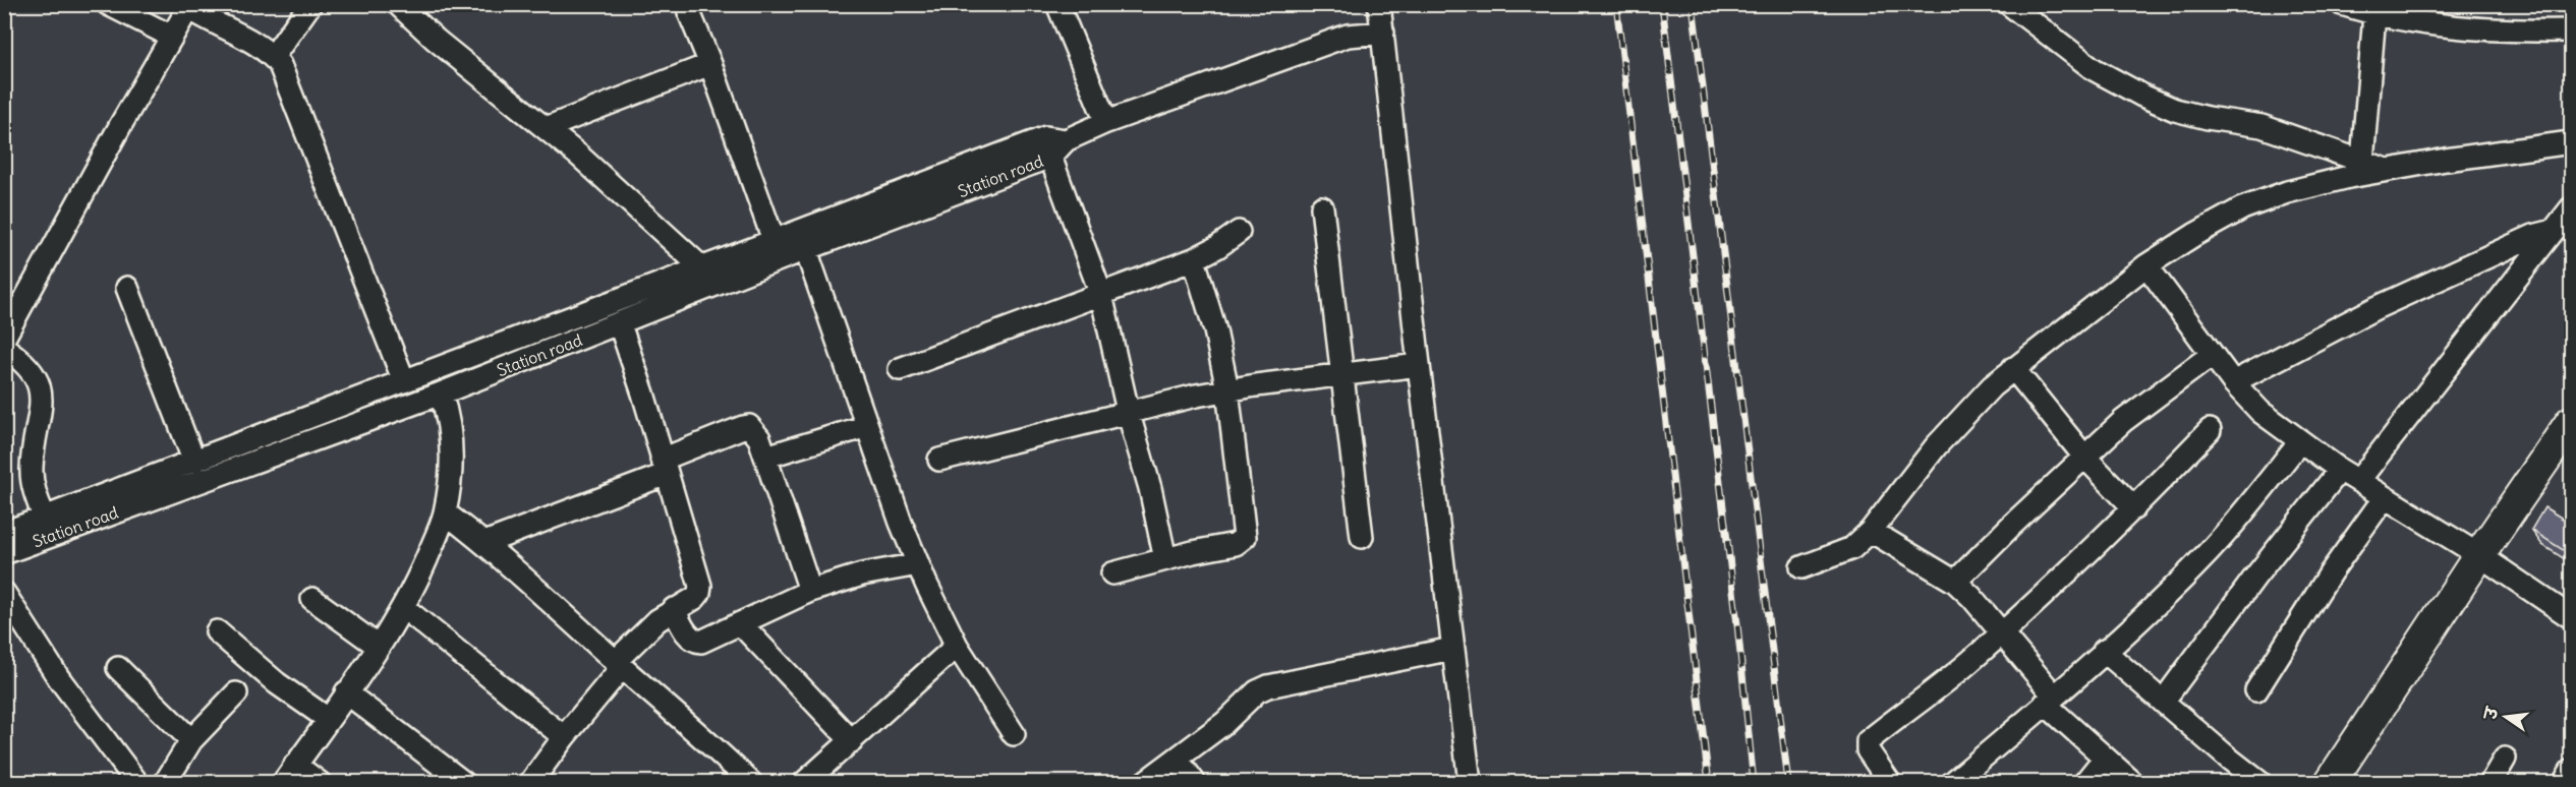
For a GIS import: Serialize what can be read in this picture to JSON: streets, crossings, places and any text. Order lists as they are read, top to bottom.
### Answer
{
  "streets": {
    "street": ["Station road"]
  },
  "north": "left"
}
